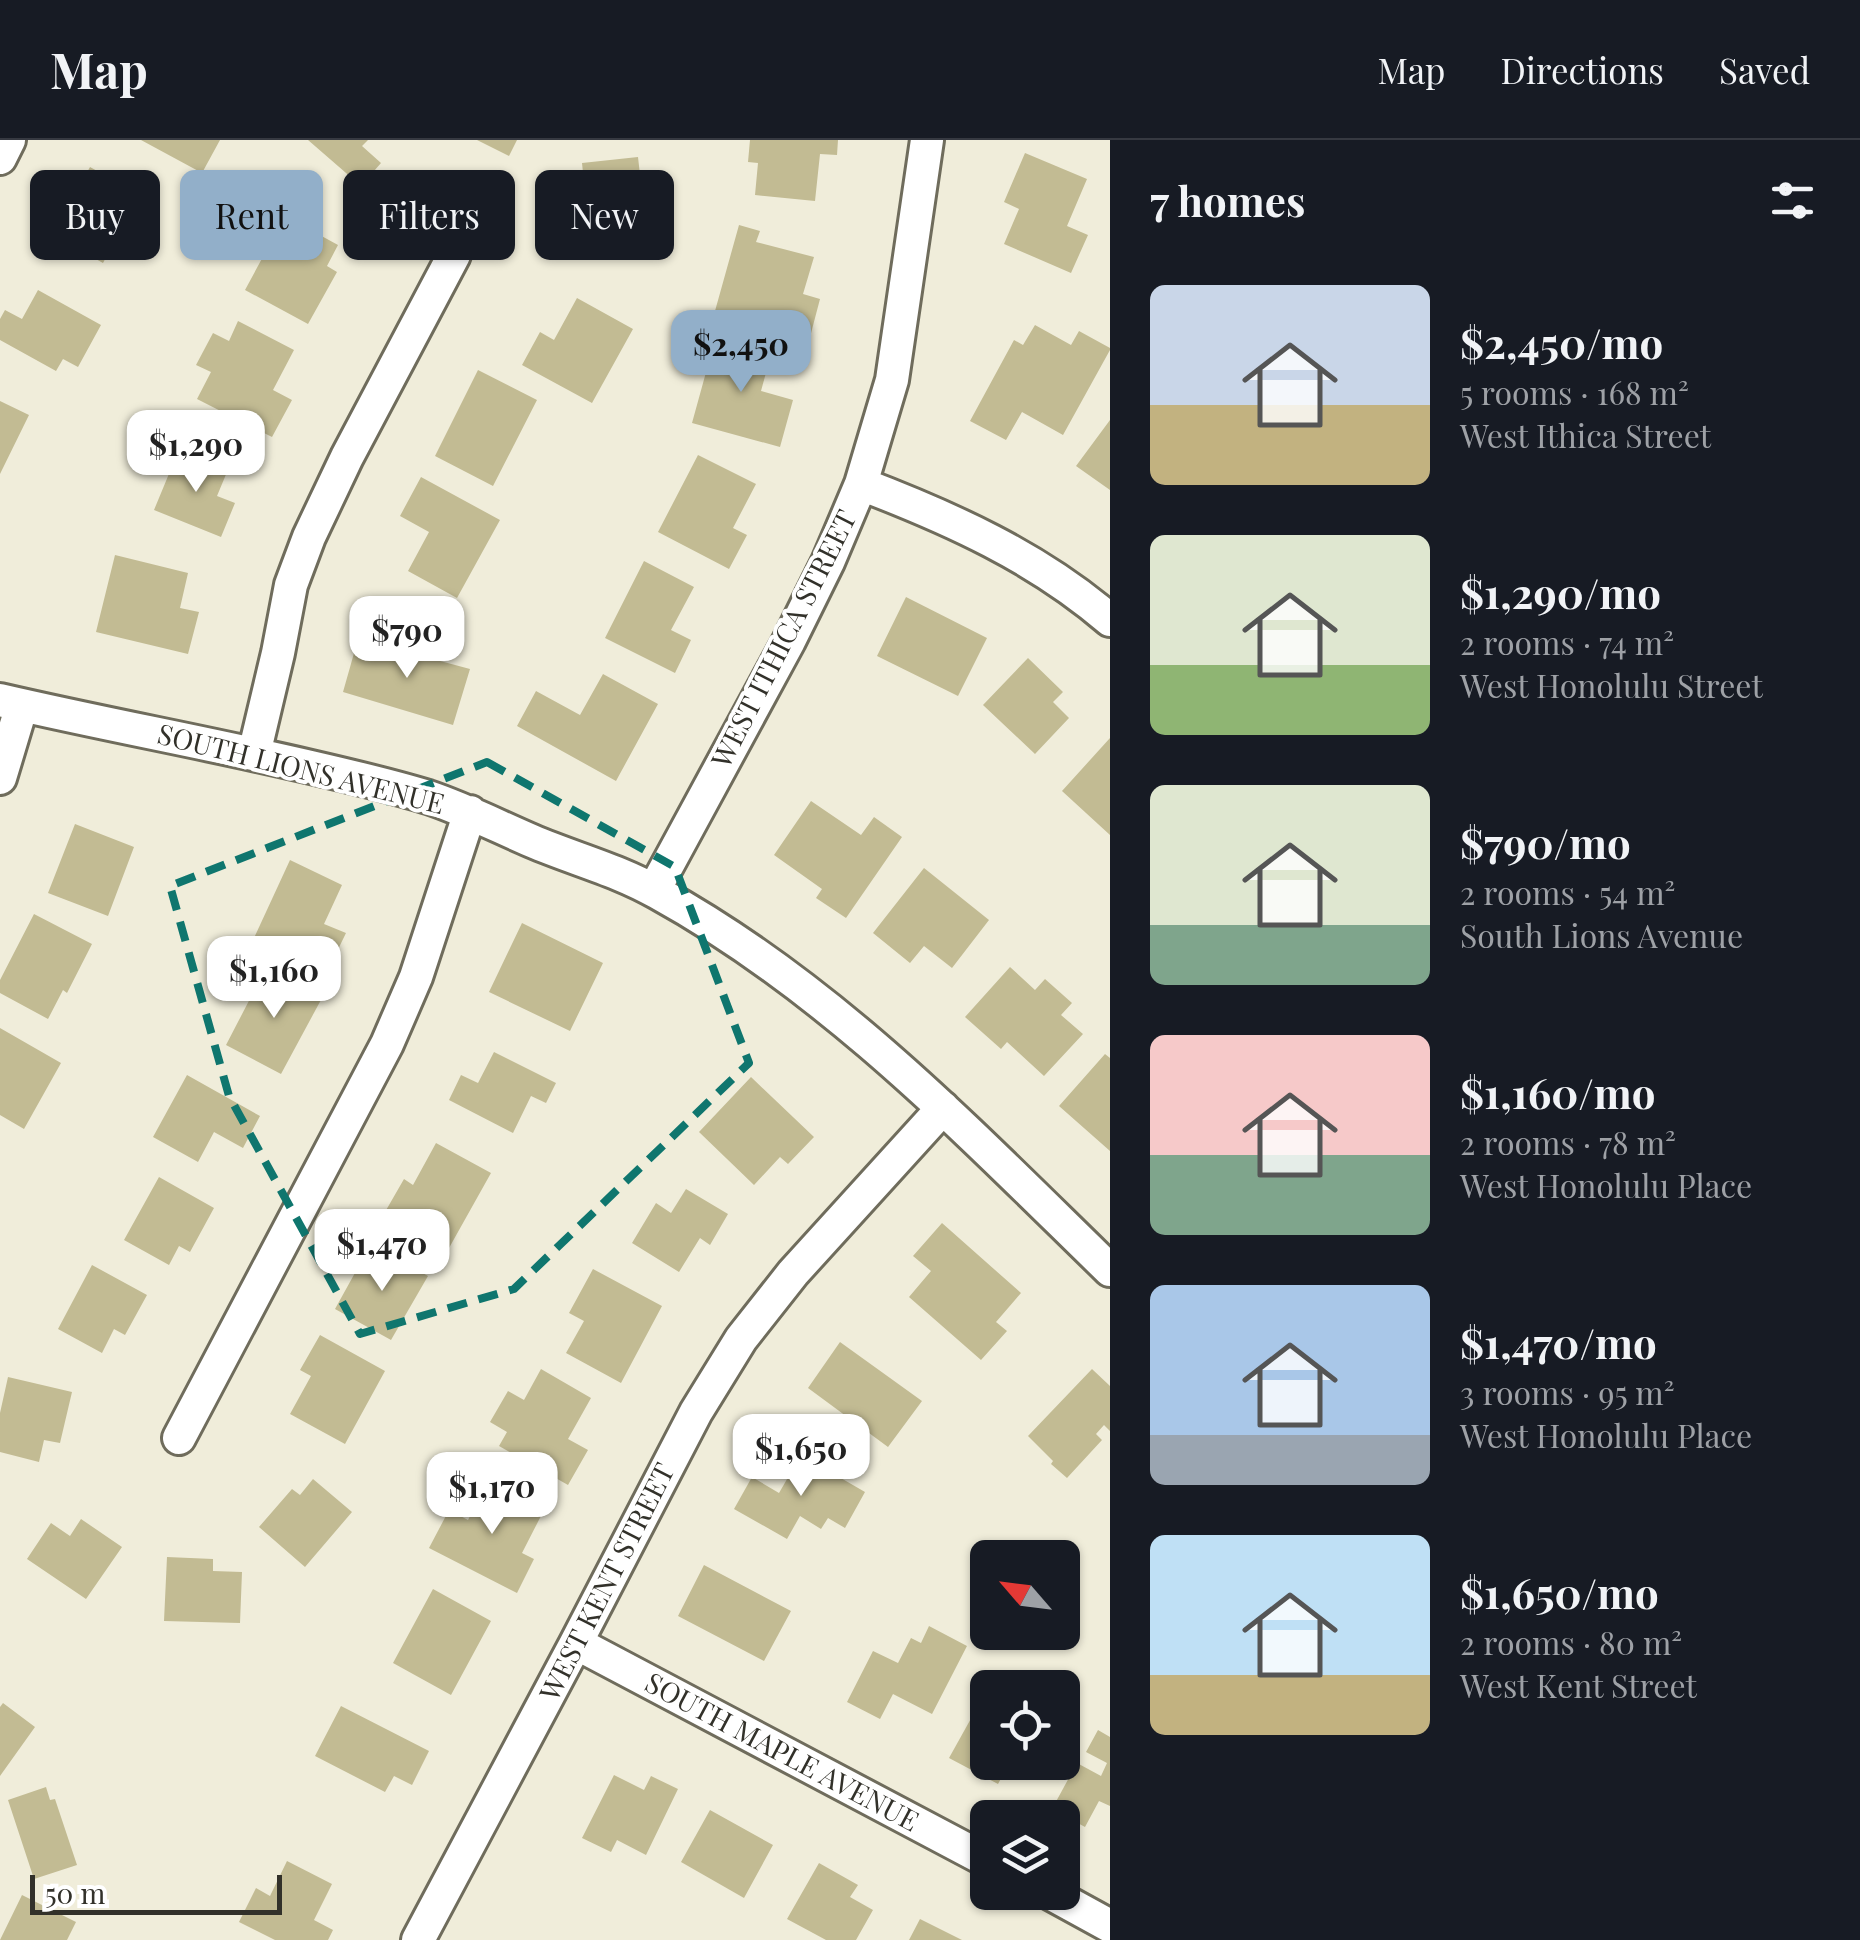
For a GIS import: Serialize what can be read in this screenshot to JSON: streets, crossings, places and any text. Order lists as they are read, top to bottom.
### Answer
{
  "streets": {
    "street": [
      "WEST ITHICA STREET",
      "SOUTH LIONS AVENUE",
      "WEST KENT STREET",
      "SOUTH MAPLE AVENUE"
    ]
  },
  "crossings": [
    ["WEST ITHICA STREET", "SOUTH LIONS AVENUE"],
    ["SOUTH LIONS AVENUE", "WEST KENT STREET"],
    ["WEST KENT STREET", "SOUTH MAPLE AVENUE"]
  ],
  "scale_bar": "50 m",
  "north": "top left",
  "page": {
    "header": "Map",
    "nav": ["Map", "Directions", "Saved"],
    "heading": "7 homes",
    "chip": [
      "Buy",
      "Rent",
      "Filters",
      "New"
    ],
    "list": [
      {
        "name": "$2,450/mo",
        "note": "5 rooms · 168 m² · West Ithica Street"
      },
      {
        "name": "$1,290/mo",
        "note": "2 rooms · 74 m² · West Honolulu Street"
      },
      {
        "name": "$790/mo",
        "note": "2 rooms · 54 m² · South Lions Avenue"
      },
      {
        "name": "$1,160/mo",
        "note": "2 rooms · 78 m² · West Honolulu Place"
      },
      {
        "name": "$1,470/mo",
        "note": "3 rooms · 95 m² · West Honolulu Place"
      },
      {
        "name": "$1,650/mo",
        "note": "2 rooms · 80 m² · West Kent Street"
      }
    ],
    "price": [
      "$2,450",
      "$1,290",
      "$790",
      "$1,160",
      "$1,470",
      "$1,650",
      "$1,170"
    ],
    "scale": "50 m"
  }
}
